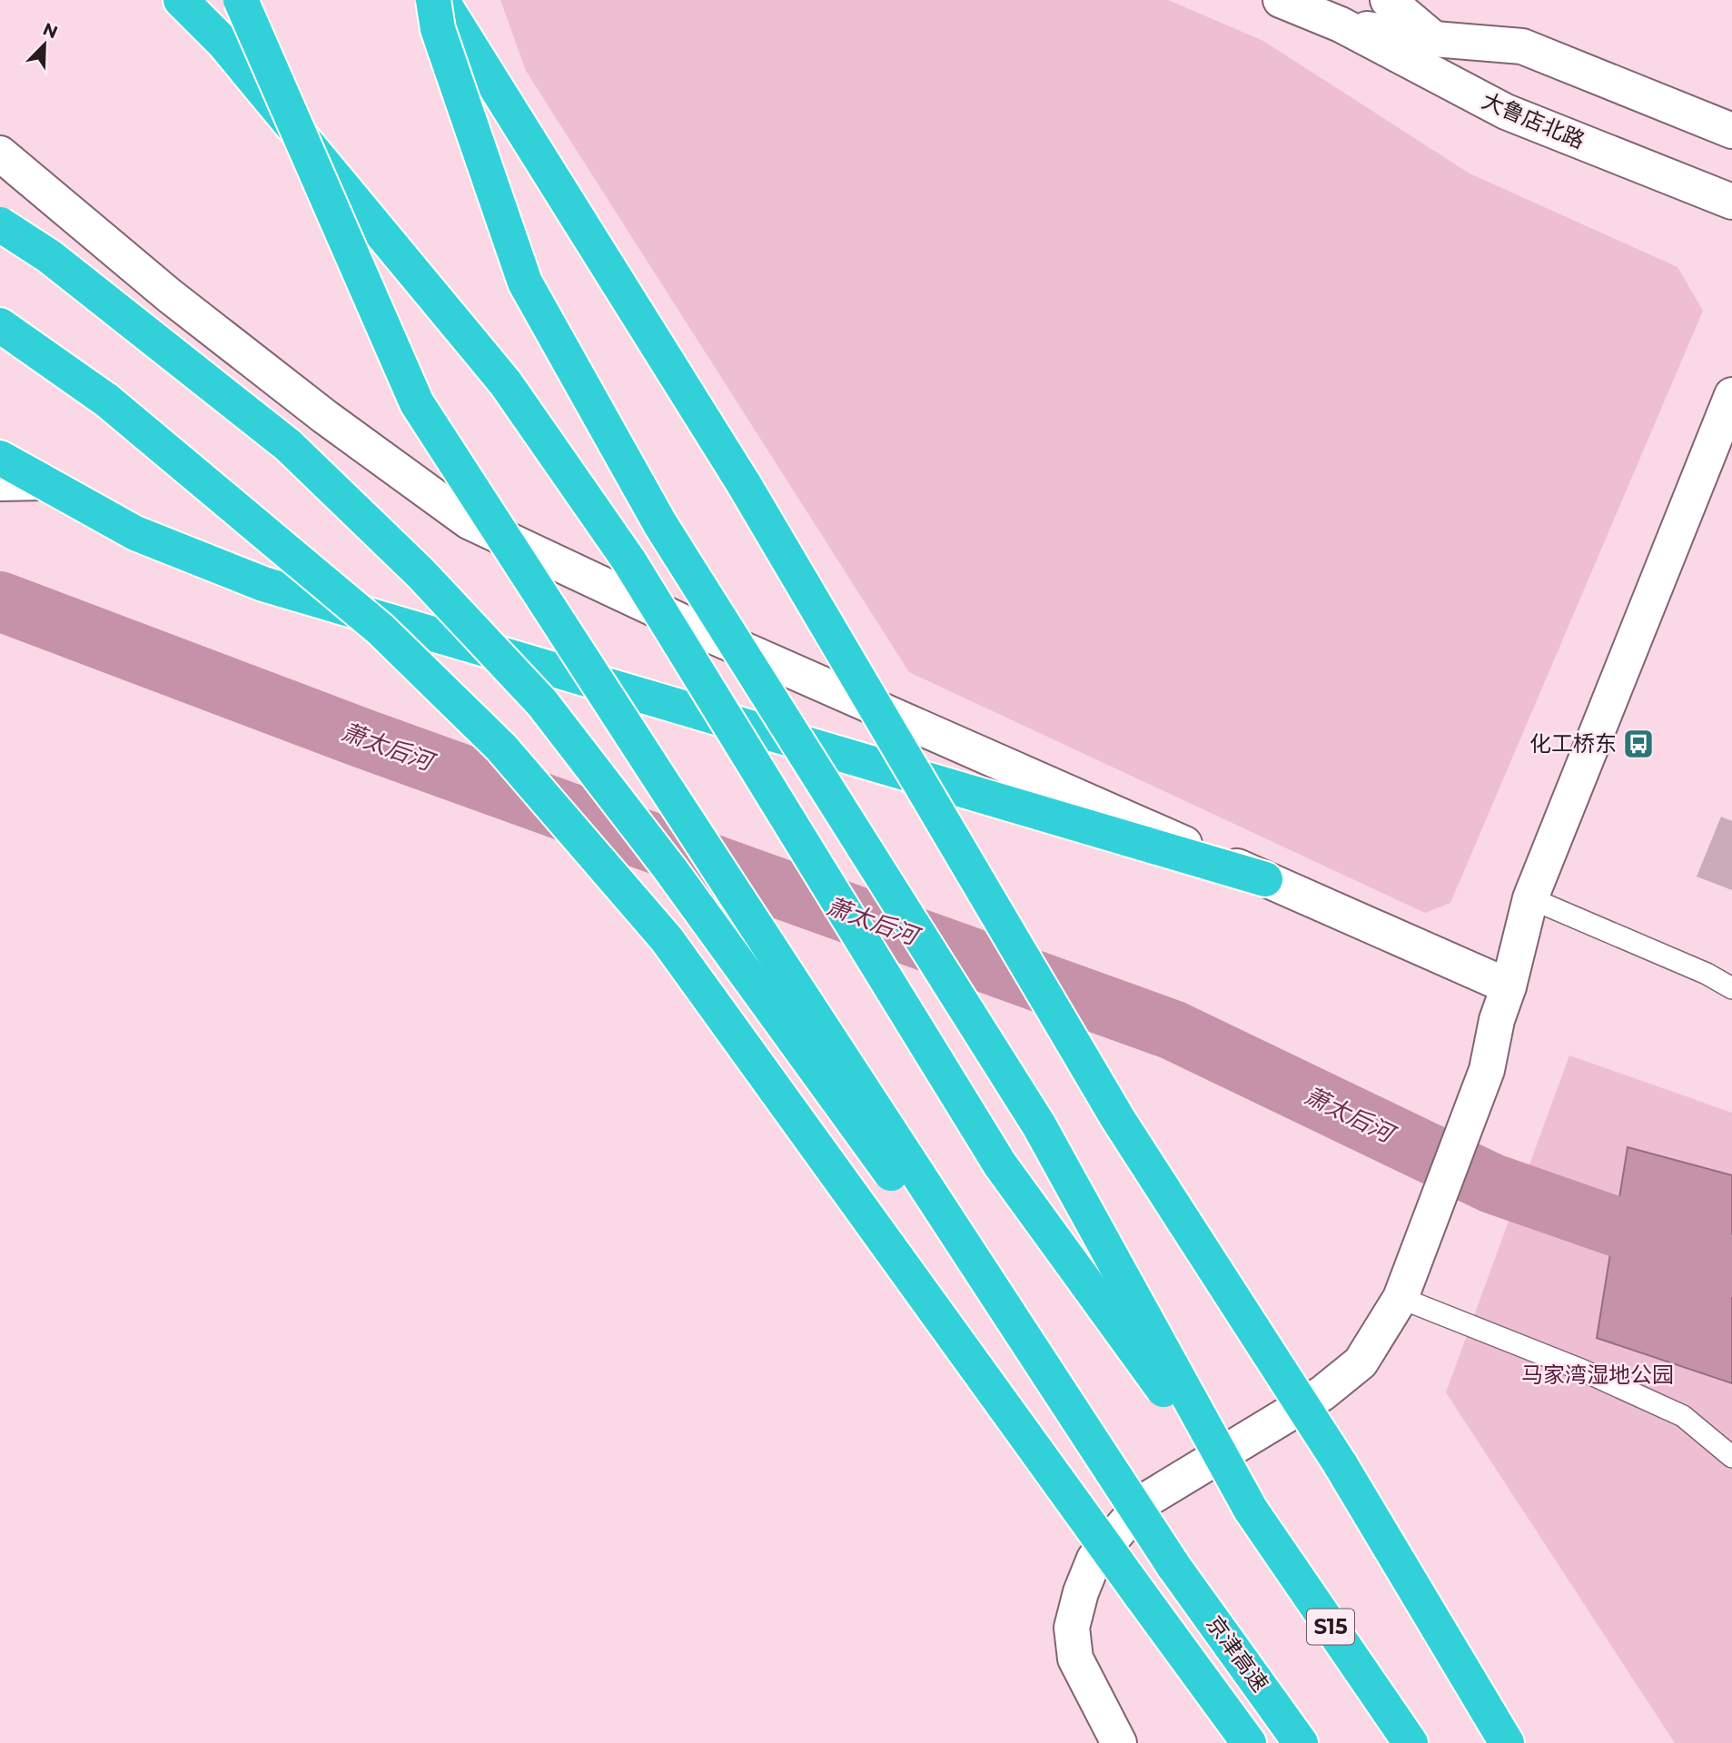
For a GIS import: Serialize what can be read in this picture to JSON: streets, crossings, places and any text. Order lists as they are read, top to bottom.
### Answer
{
  "streets": {
    "highway": ["S15", "京津高速"],
    "main road": ["大鲁店北路"]
  },
  "water": ["萧太后河"],
  "parks": ["马家湾湿地公园"],
  "places": {
    "bus stop": ["化工桥东"]
  },
  "north": "top right"
}
